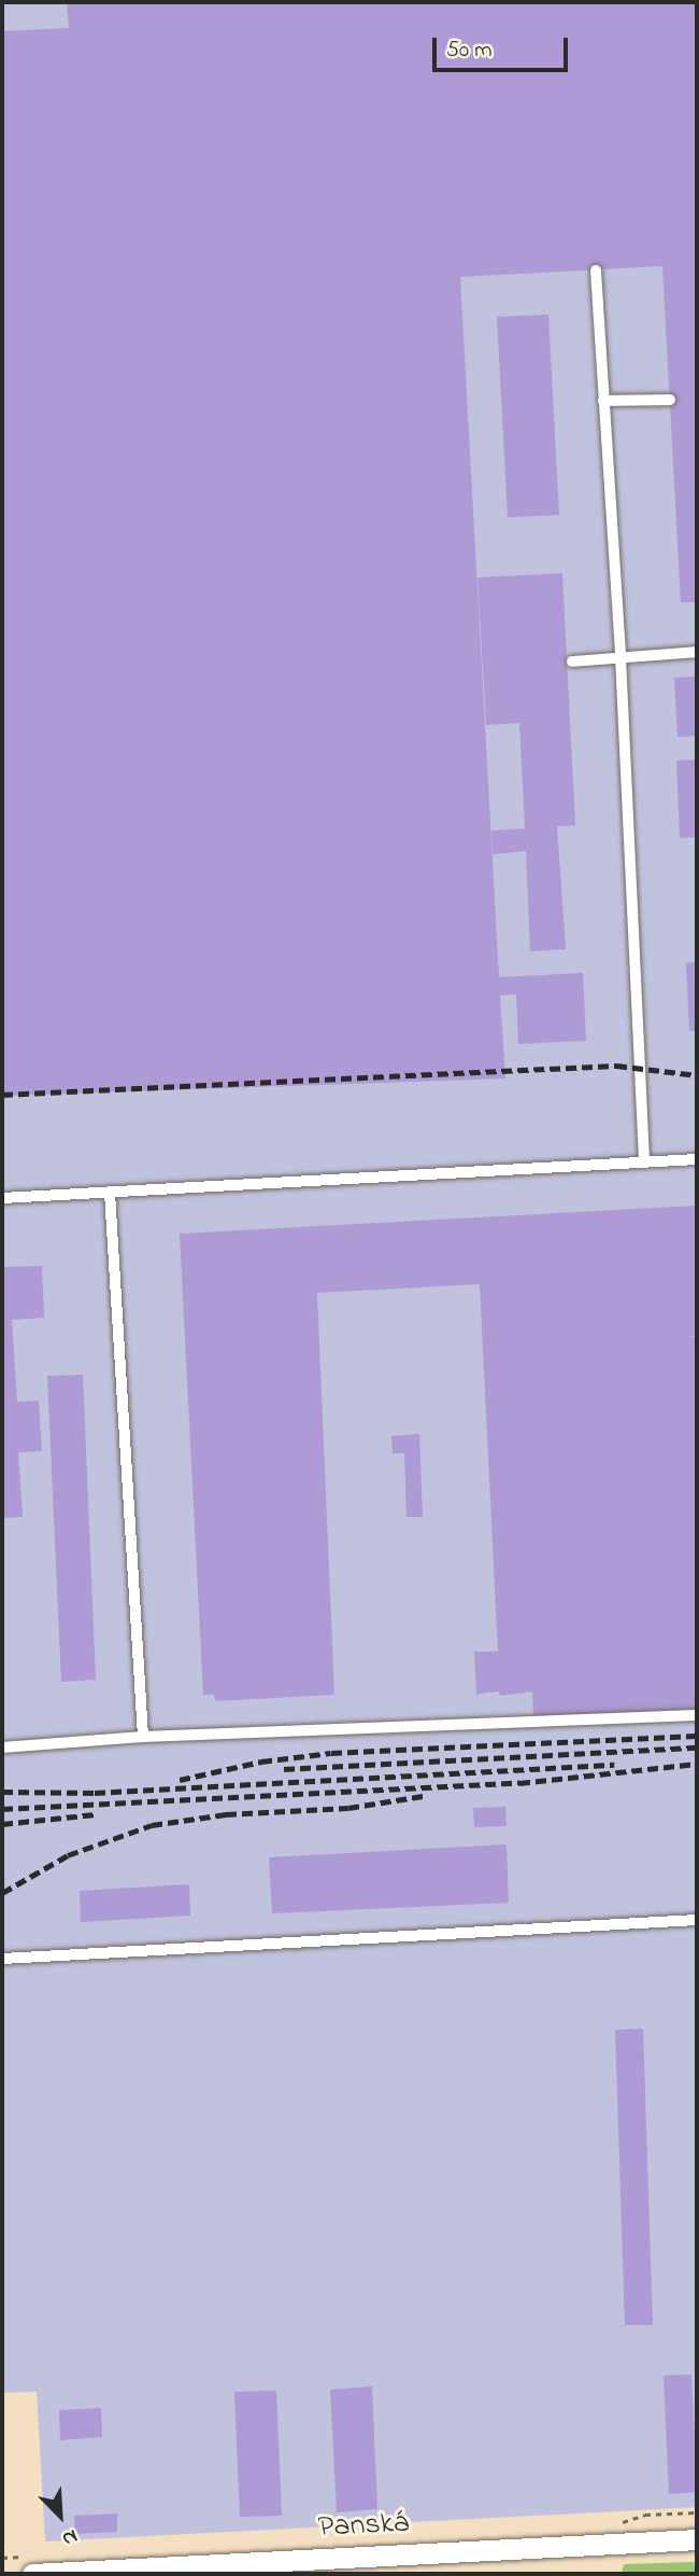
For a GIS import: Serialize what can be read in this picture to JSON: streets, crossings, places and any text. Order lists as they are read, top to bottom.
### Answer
{
  "streets": {
    "street": ["Panská"]
  },
  "scale_bar": "50 m",
  "north": "bottom right"
}
